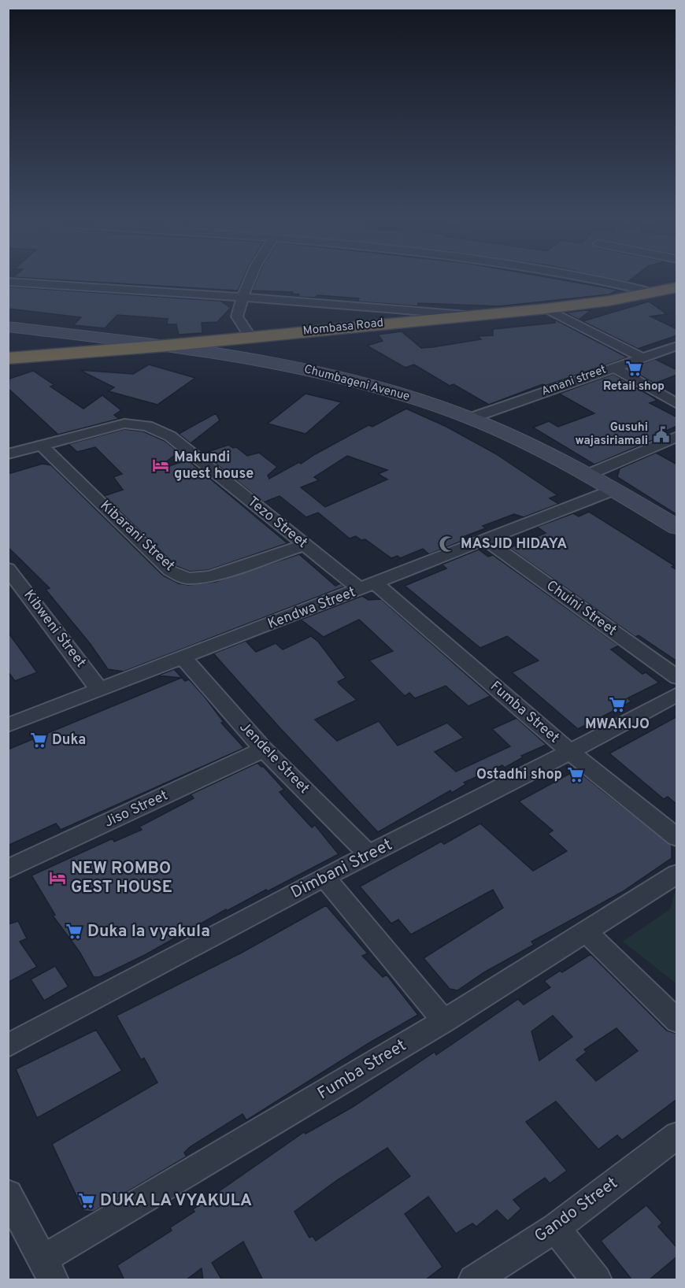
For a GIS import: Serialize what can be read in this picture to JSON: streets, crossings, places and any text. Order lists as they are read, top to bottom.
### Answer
{
  "streets": {
    "highway": ["Mombasa Road"],
    "street": [
      "Amani street",
      "Chumbageni Avenue",
      "Tezo Street",
      "Kibarani Street",
      "Kendwa Street",
      "Chuini Street",
      "Kibweni Street",
      "Fumba Street",
      "Jendele Street",
      "Jiso Street",
      "Dimbani Street",
      "Gando Street"
    ]
  },
  "crossings": [
    ["Mombasa Road", "Chumbageni Avenue"],
    ["Amani street", "Chumbageni Avenue"],
    ["Chumbageni Avenue", "Kendwa Street"],
    ["Tezo Street", "Kibarani Street"],
    ["Tezo Street", "Kendwa Street"],
    ["Tezo Street", "Fumba Street"],
    ["Kendwa Street", "Chuini Street"],
    ["Kendwa Street", "Kibweni Street"],
    ["Kendwa Street", "Fumba Street"],
    ["Kendwa Street", "Jendele Street"],
    ["Fumba Street", "Dimbani Street"],
    ["Jendele Street", "Jiso Street"],
    ["Jendele Street", "Dimbani Street"]
  ],
  "places": {
    "supermarket": [
      "Retail shop",
      "MWAKIJO",
      "Duka",
      "Ostadhi shop",
      "Duka la vyakula",
      "DUKA LA VYAKULA"
    ],
    "public building": ["Gusuhi wajasiriamali"],
    "hotel": ["Makundi guest house", "NEW ROMBO GEST HOUSE"],
    "mosque": ["MASJID HIDAYA"]
  }
}
